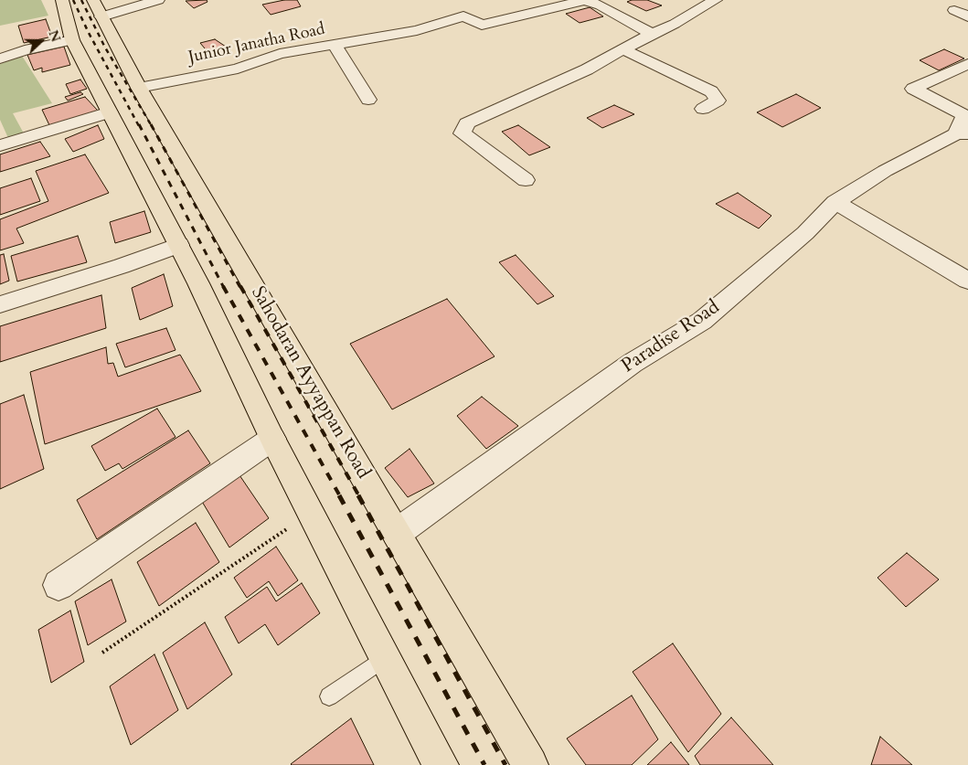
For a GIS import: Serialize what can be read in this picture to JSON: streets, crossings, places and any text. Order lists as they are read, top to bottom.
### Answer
{
  "streets": {
    "main road": ["Sahodaran Ayyappan Road"],
    "street": ["Junior Janatha Road", "Paradise Road"]
  },
  "crossings": [
    ["Junior Janatha Road", "Sahodaran Ayyappan Road"],
    ["Paradise Road", "Sahodaran Ayyappan Road"]
  ],
  "north": "right"
}
